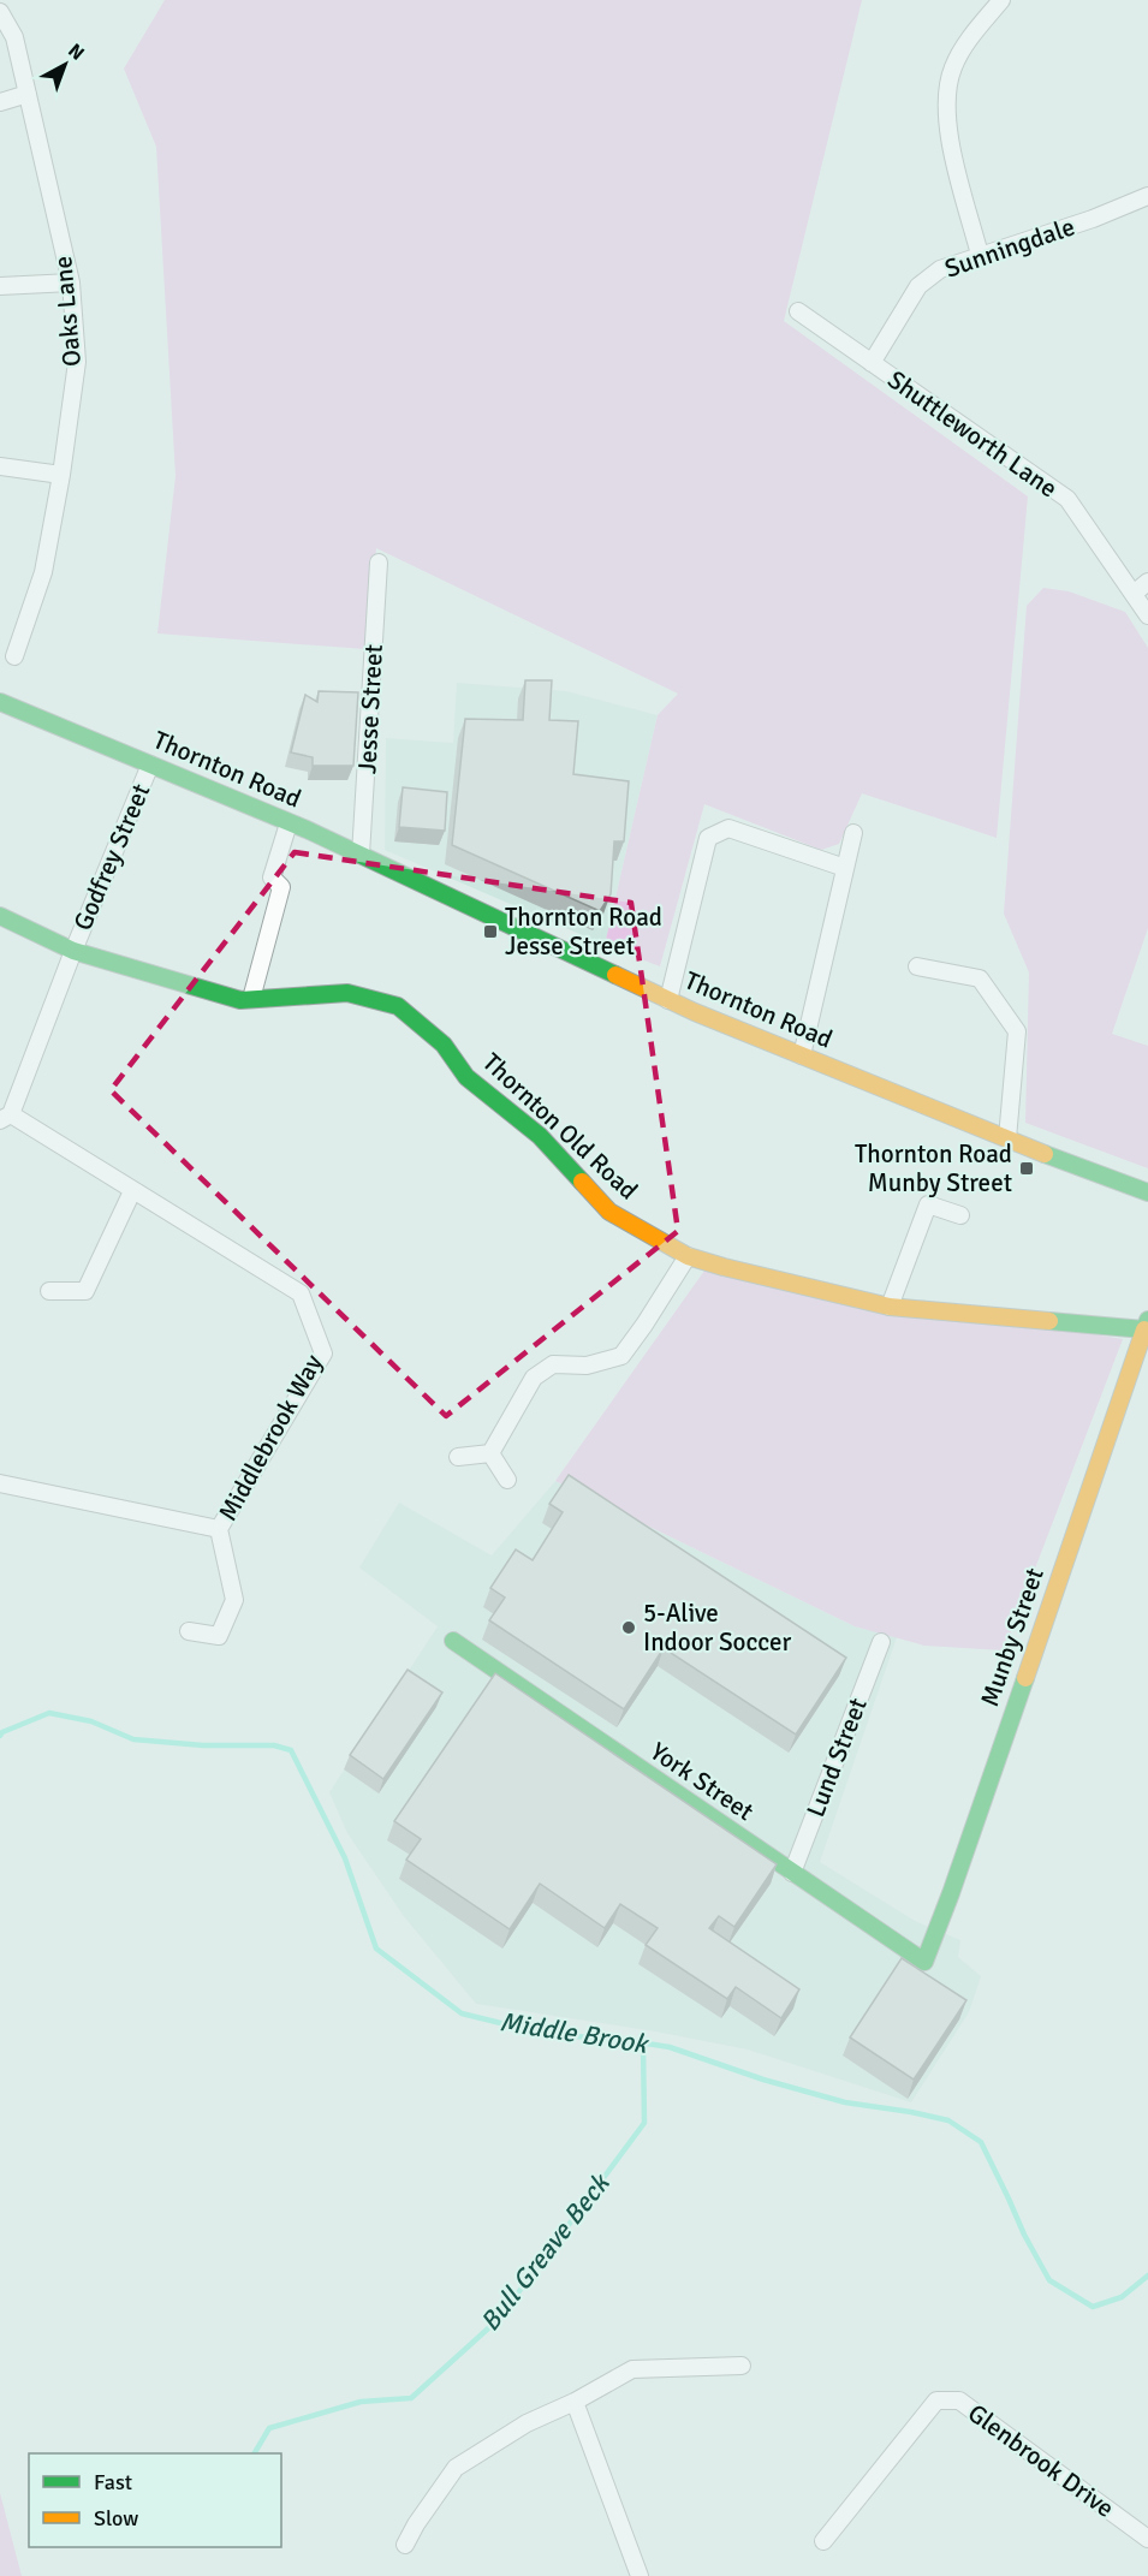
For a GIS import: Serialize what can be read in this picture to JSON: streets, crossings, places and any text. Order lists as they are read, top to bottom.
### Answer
{
  "streets": {
    "street": [
      "Sunningdale",
      "Oaks Lane",
      "Shuttleworth Lane",
      "Jesse Street",
      "Thornton Road",
      "Godfrey Street",
      "Thornton Old Road",
      "Middlebrook Way",
      "Munby Street",
      "Lund Street",
      "York Street",
      "Glenbrook Drive"
    ]
  },
  "crossings": [
    ["Sunningdale", "Shuttleworth Lane"],
    ["Jesse Street", "Thornton Road"],
    ["Thornton Road", "Godfrey Street"],
    ["Godfrey Street", "Thornton Old Road"],
    ["Godfrey Street", "Middlebrook Way"],
    ["Thornton Old Road", "Munby Street"],
    ["Munby Street", "York Street"],
    ["Lund Street", "York Street"]
  ],
  "water": ["Middle Brook", "Bull Greave Beck"],
  "places": {
    "transit": ["Thornton Road Jesse Street", "Thornton Road Munby Street"],
    "other": ["5-Alive Indoor Soccer"]
  },
  "legend": ["Fast", "Slow"],
  "north": "top right"
}
